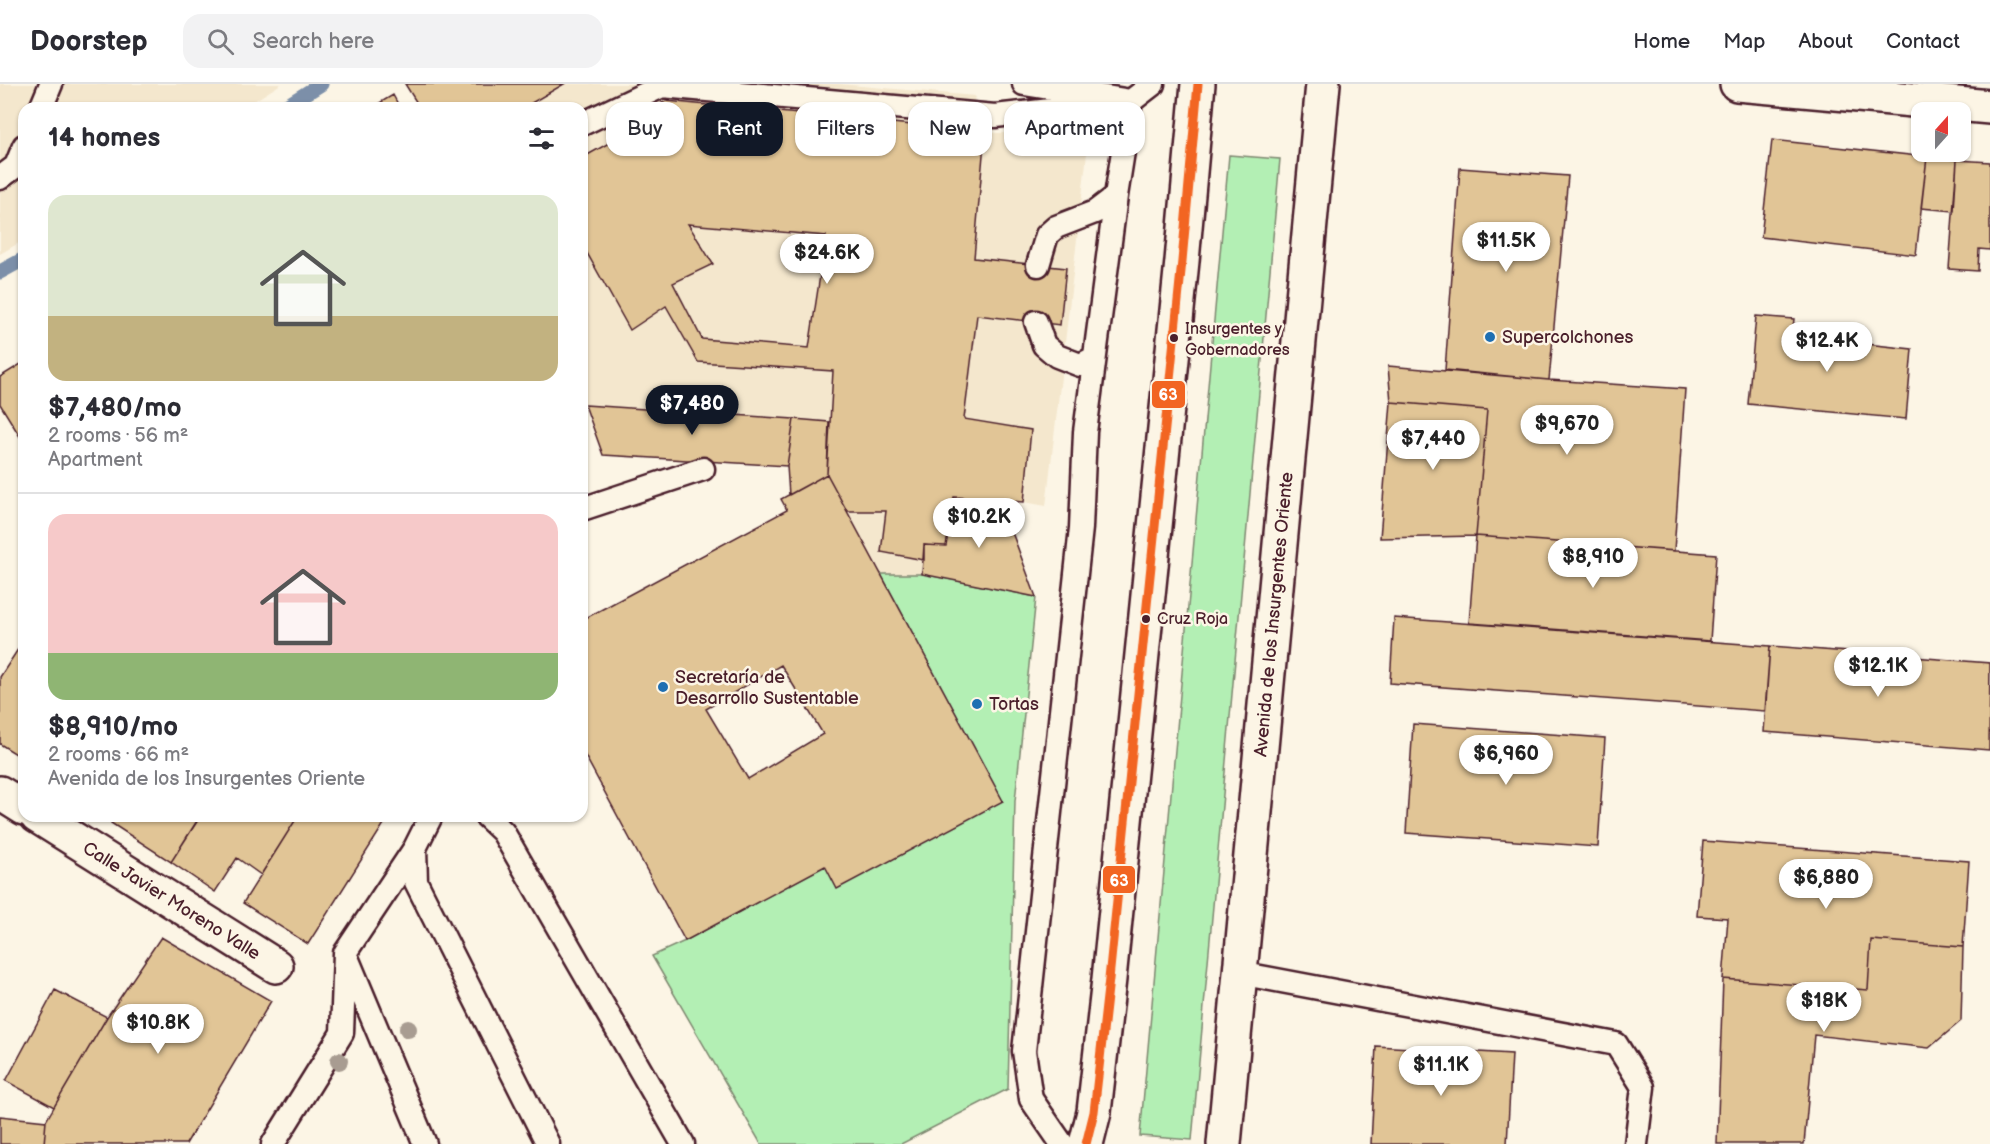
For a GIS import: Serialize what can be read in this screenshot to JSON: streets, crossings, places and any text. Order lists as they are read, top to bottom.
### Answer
{
  "streets": {
    "main road": ["Avenida de los Insurgentes Oriente", "Calle Javier Moreno Valle"]
  },
  "places": [
    "Supercolchones",
    "Insurgentes y Gobernadores",
    "Cruz Roja",
    "Secretaría de Desarrollo Sustentable",
    "Tortas"
  ],
  "lines": ["transit line 63"],
  "north": "top",
  "page": {
    "header": "Doorstep",
    "search": "Search here",
    "nav": [
      "Home",
      "Map",
      "About",
      "Contact"
    ],
    "chip": [
      "Buy",
      "Rent",
      "Filters",
      "New",
      "Apartment"
    ],
    "heading": "14 homes",
    "list": [
      {
        "name": "$7,480/mo",
        "note": "2 rooms · 56 m² · Apartment"
      },
      {
        "name": "$8,910/mo",
        "note": "2 rooms · 66 m² · Avenida de los Insurgentes Oriente"
      }
    ],
    "price": [
      "$11.5K",
      "$24.6K",
      "$12.4K",
      "$7,480",
      "$9,670",
      "$7,440",
      "$10.2K",
      "$8,910",
      "$12.1K",
      "$6,960",
      "$6,880",
      "$18K",
      "$10.8K",
      "$11.1K"
    ]
  }
}
